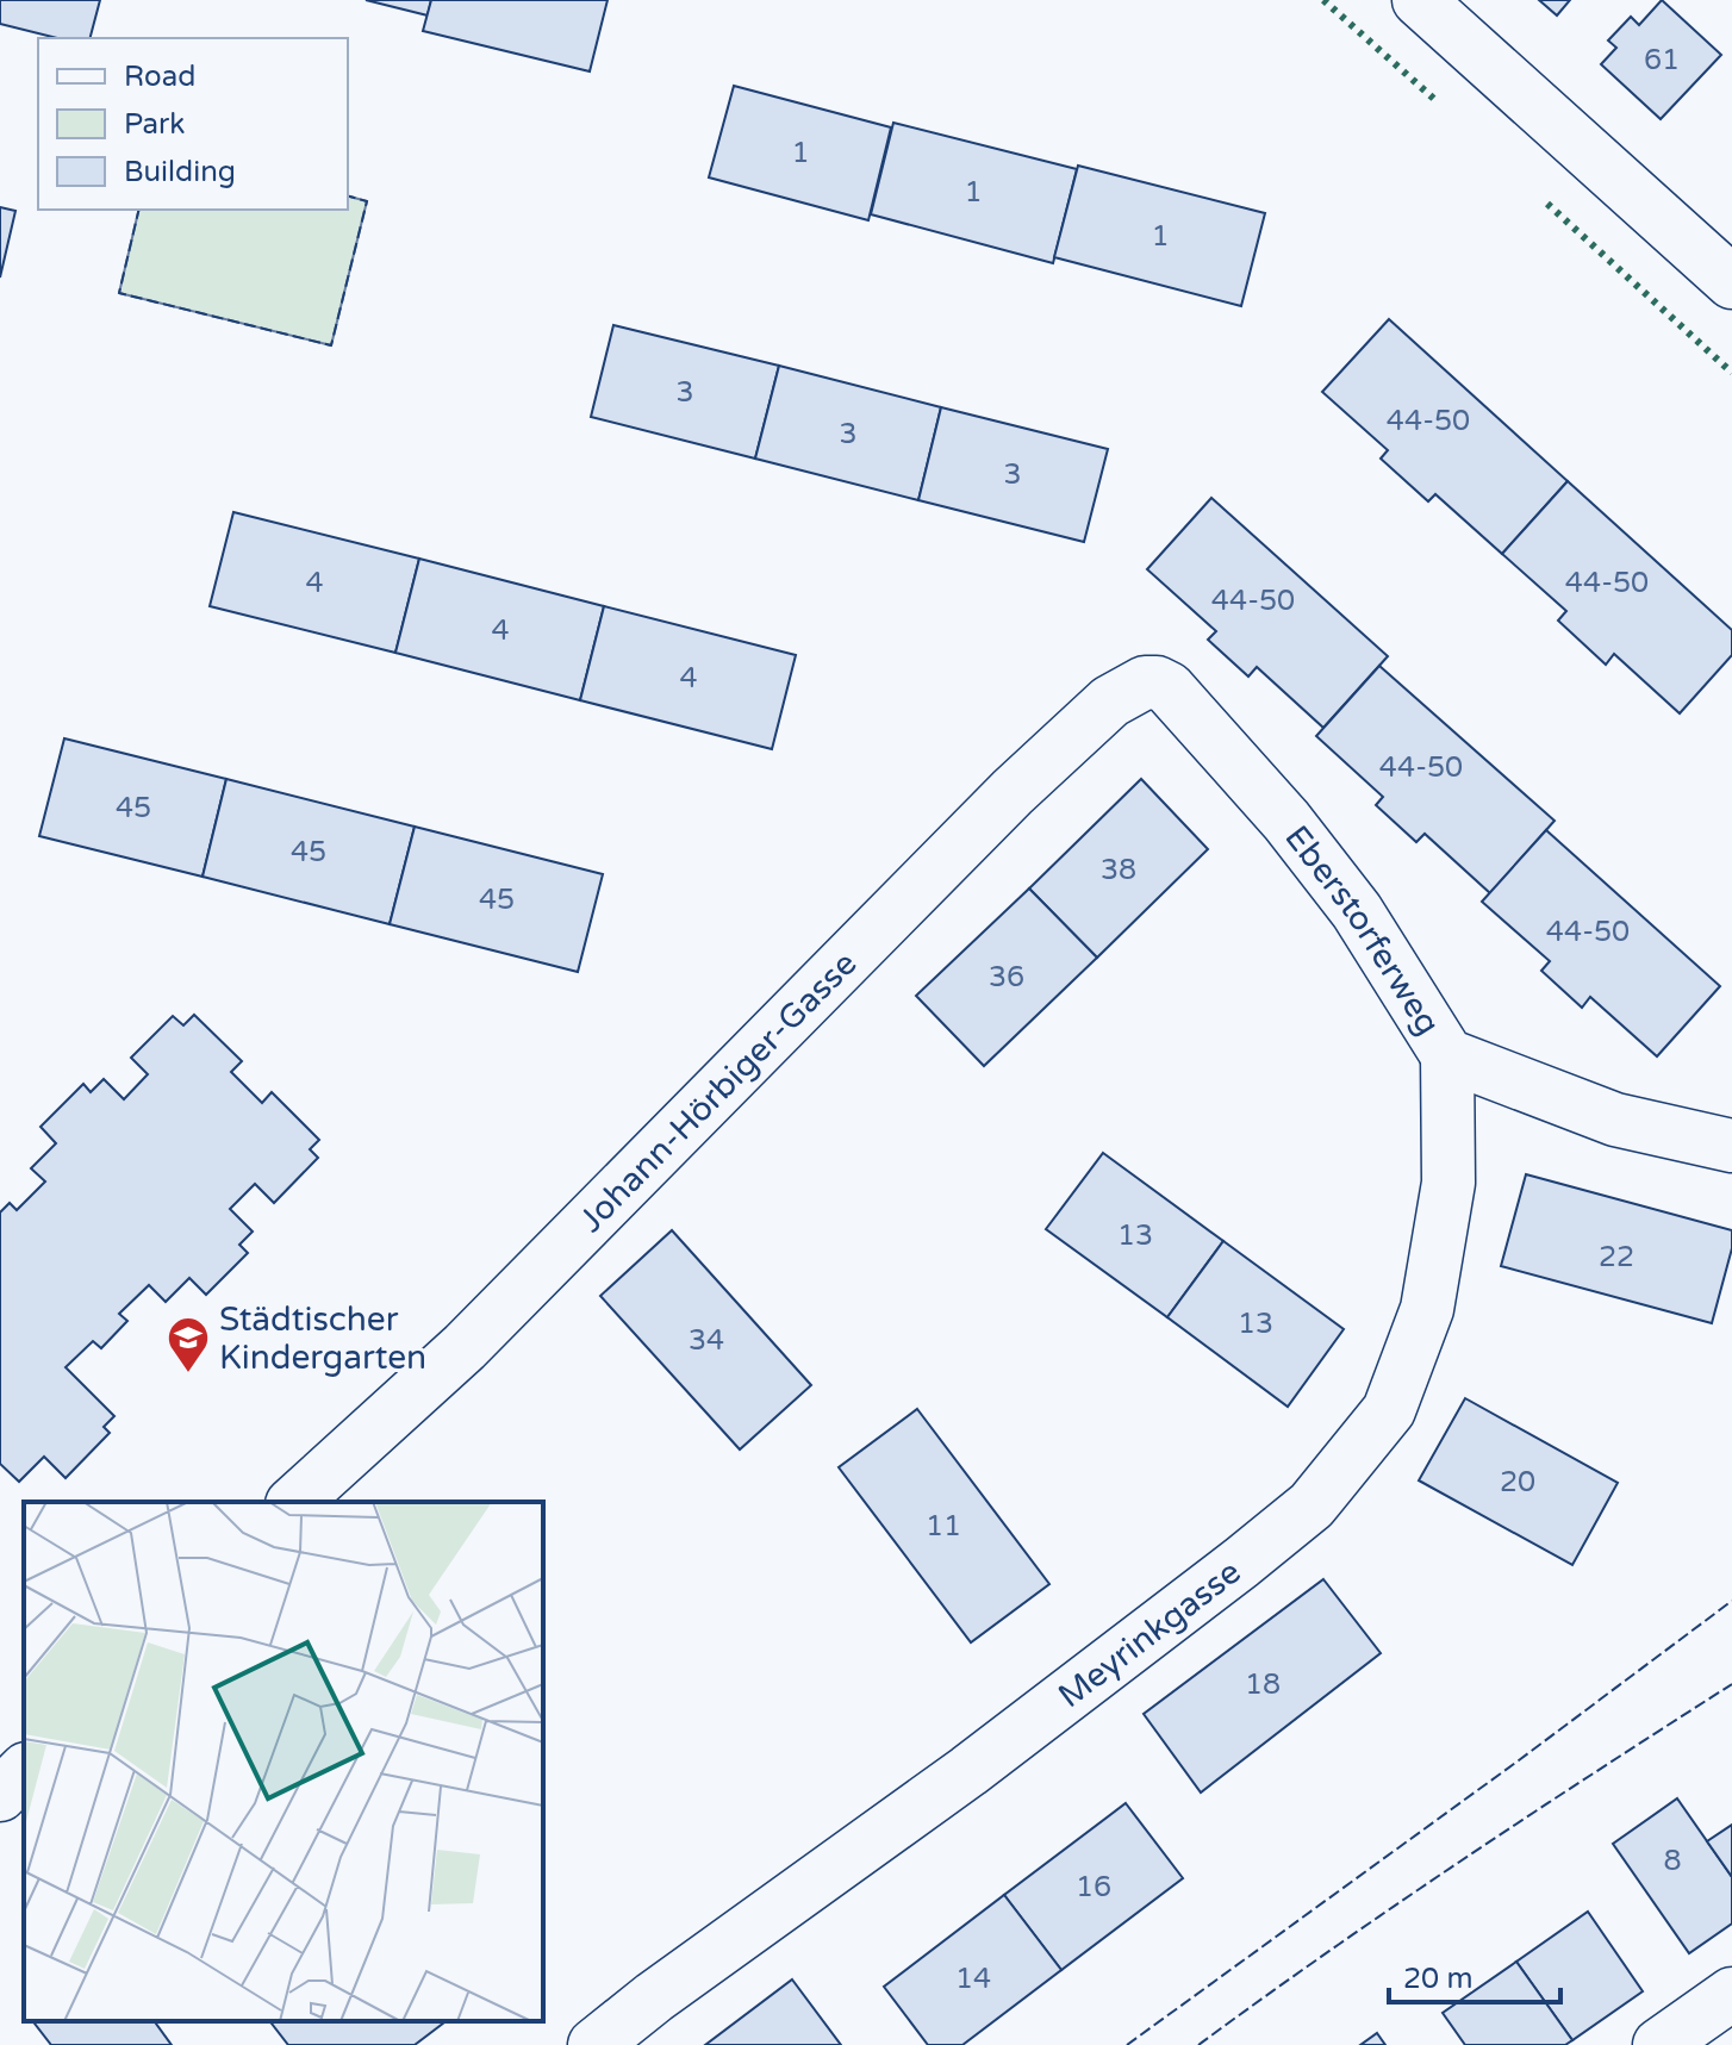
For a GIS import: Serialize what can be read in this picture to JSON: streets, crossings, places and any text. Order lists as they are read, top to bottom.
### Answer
{
  "streets": {
    "street": ["Eberstorferweg", "Johann-Hörbiger-Gasse", "Meyrinkgasse"]
  },
  "crossings": [
    ["Eberstorferweg", "Johann-Hörbiger-Gasse"],
    ["Eberstorferweg", "Meyrinkgasse"]
  ],
  "places": {
    "school or university": ["Städtischer Kindergarten"]
  },
  "house_numbers": [
    "61",
    "1",
    "1",
    "1",
    "3",
    "44-50",
    "3",
    "3",
    "4",
    "44-50",
    "44-50",
    "4",
    "4",
    "44-50",
    "45",
    "45",
    "38",
    "45",
    "44-50",
    "36",
    "13",
    "22",
    "13",
    "34",
    "20",
    "11",
    "18",
    "8",
    "16",
    "14"
  ],
  "legend": ["Road", "Park", "Building"],
  "scale_bar": "20 m"
}
